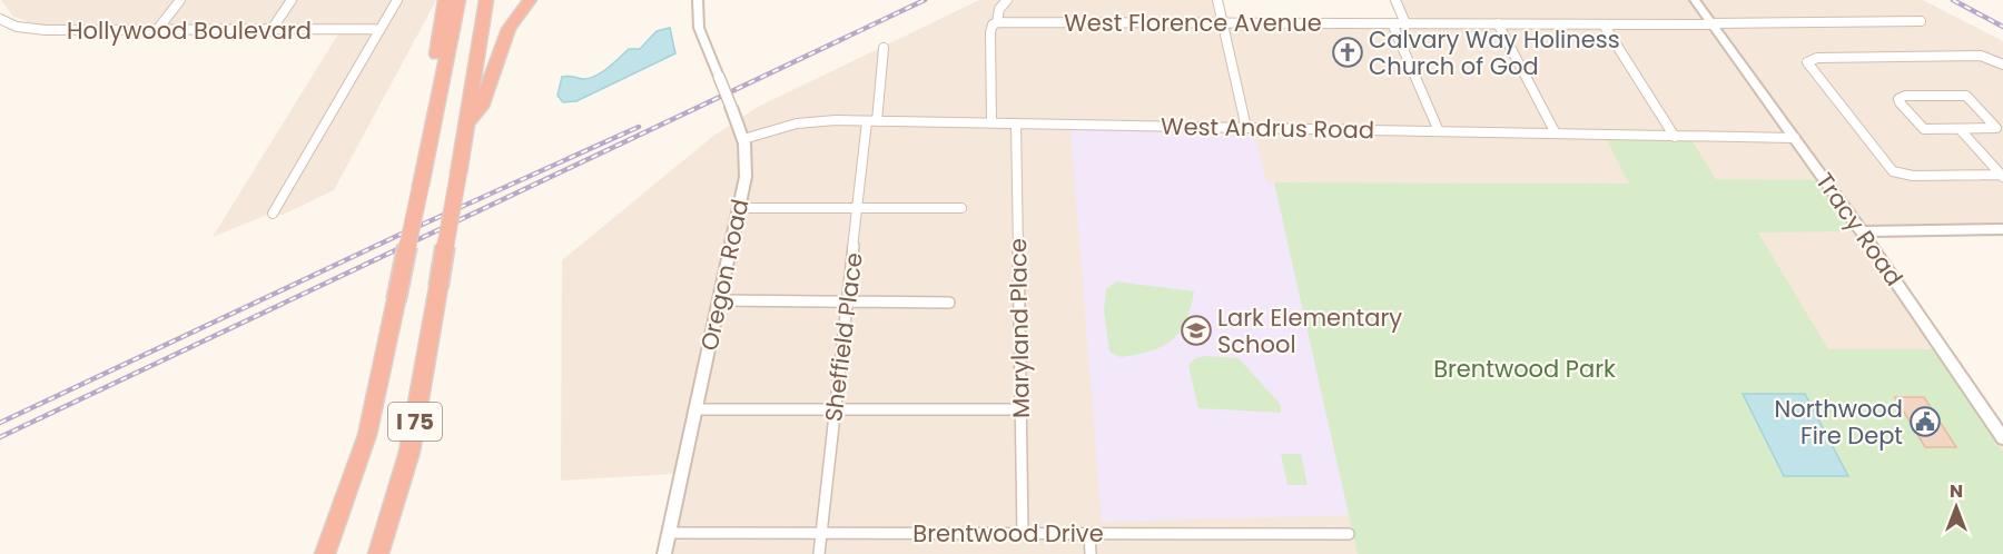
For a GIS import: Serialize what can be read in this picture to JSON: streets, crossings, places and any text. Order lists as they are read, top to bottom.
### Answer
{
  "streets": {
    "highway": ["I 75"],
    "street": [
      "West Florence Avenue",
      "Hollywood Boulevard",
      "West Andrus Road",
      "Tracy Road",
      "Oregon Road",
      "Maryland Place",
      "Sheffield Place",
      "Brentwood Drive"
    ]
  },
  "crossings": [
    ["West Florence Avenue", "Tracy Road"],
    ["West Andrus Road", "Tracy Road"],
    ["West Andrus Road", "Oregon Road"],
    ["West Andrus Road", "Maryland Place"],
    ["West Andrus Road", "Sheffield Place"],
    ["Oregon Road", "Brentwood Drive"],
    ["Maryland Place", "Brentwood Drive"],
    ["Sheffield Place", "Brentwood Drive"]
  ],
  "parks": ["Brentwood Park"],
  "places": {
    "church": ["Calvary Way Holiness Church of God"],
    "school or university": ["Lark Elementary School"],
    "public building": ["Northwood Fire Dept"]
  },
  "north": "top"
}
